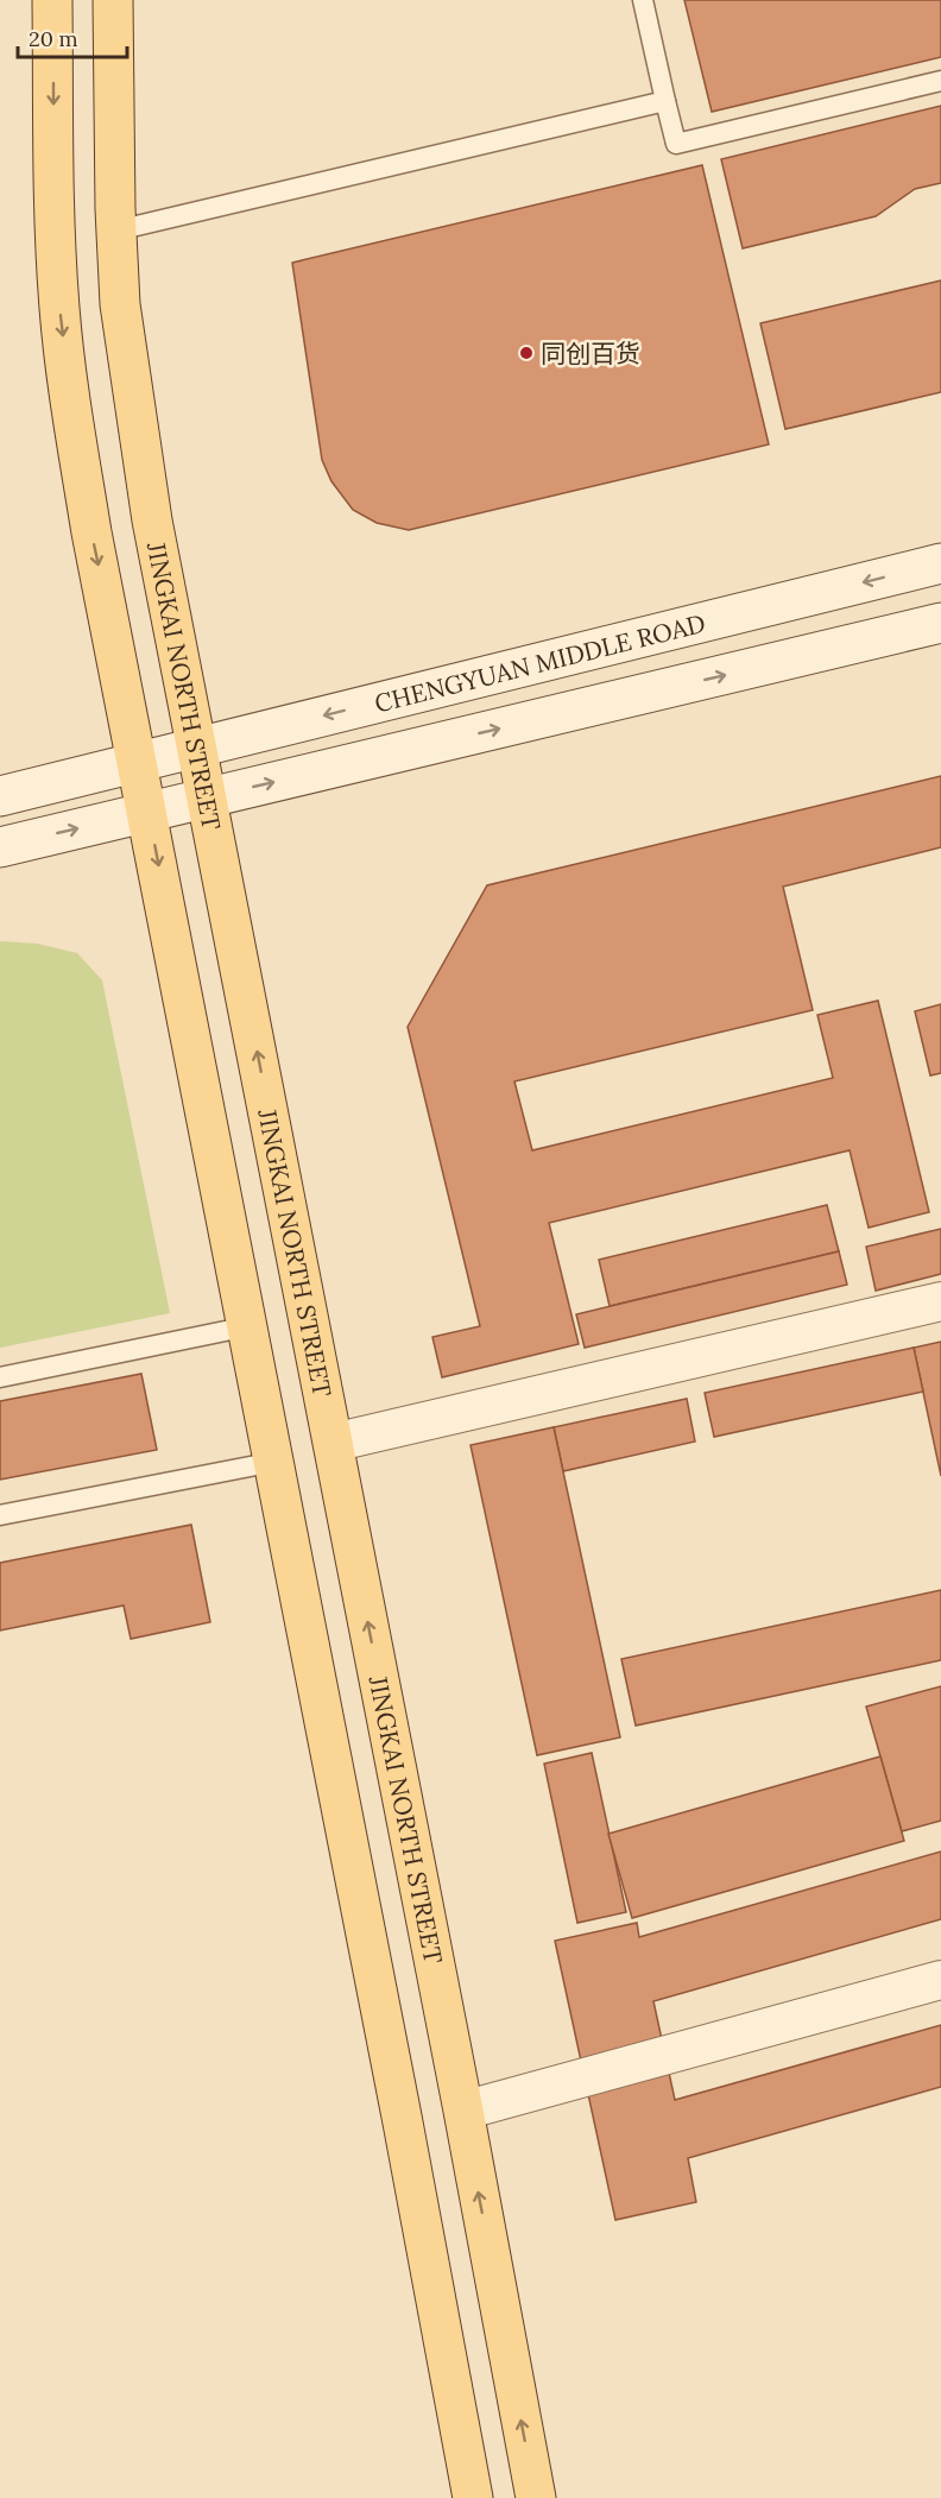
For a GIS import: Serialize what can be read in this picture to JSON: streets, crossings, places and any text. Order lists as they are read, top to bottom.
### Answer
{
  "streets": {
    "main road": ["CHENGYUAN MIDDLE ROAD", "JINGKAI NORTH STREET"]
  },
  "crossings": [
    ["CHENGYUAN MIDDLE ROAD", "JINGKAI NORTH STREET"]
  ],
  "places": ["同创百货"],
  "scale_bar": "20 m"
}
